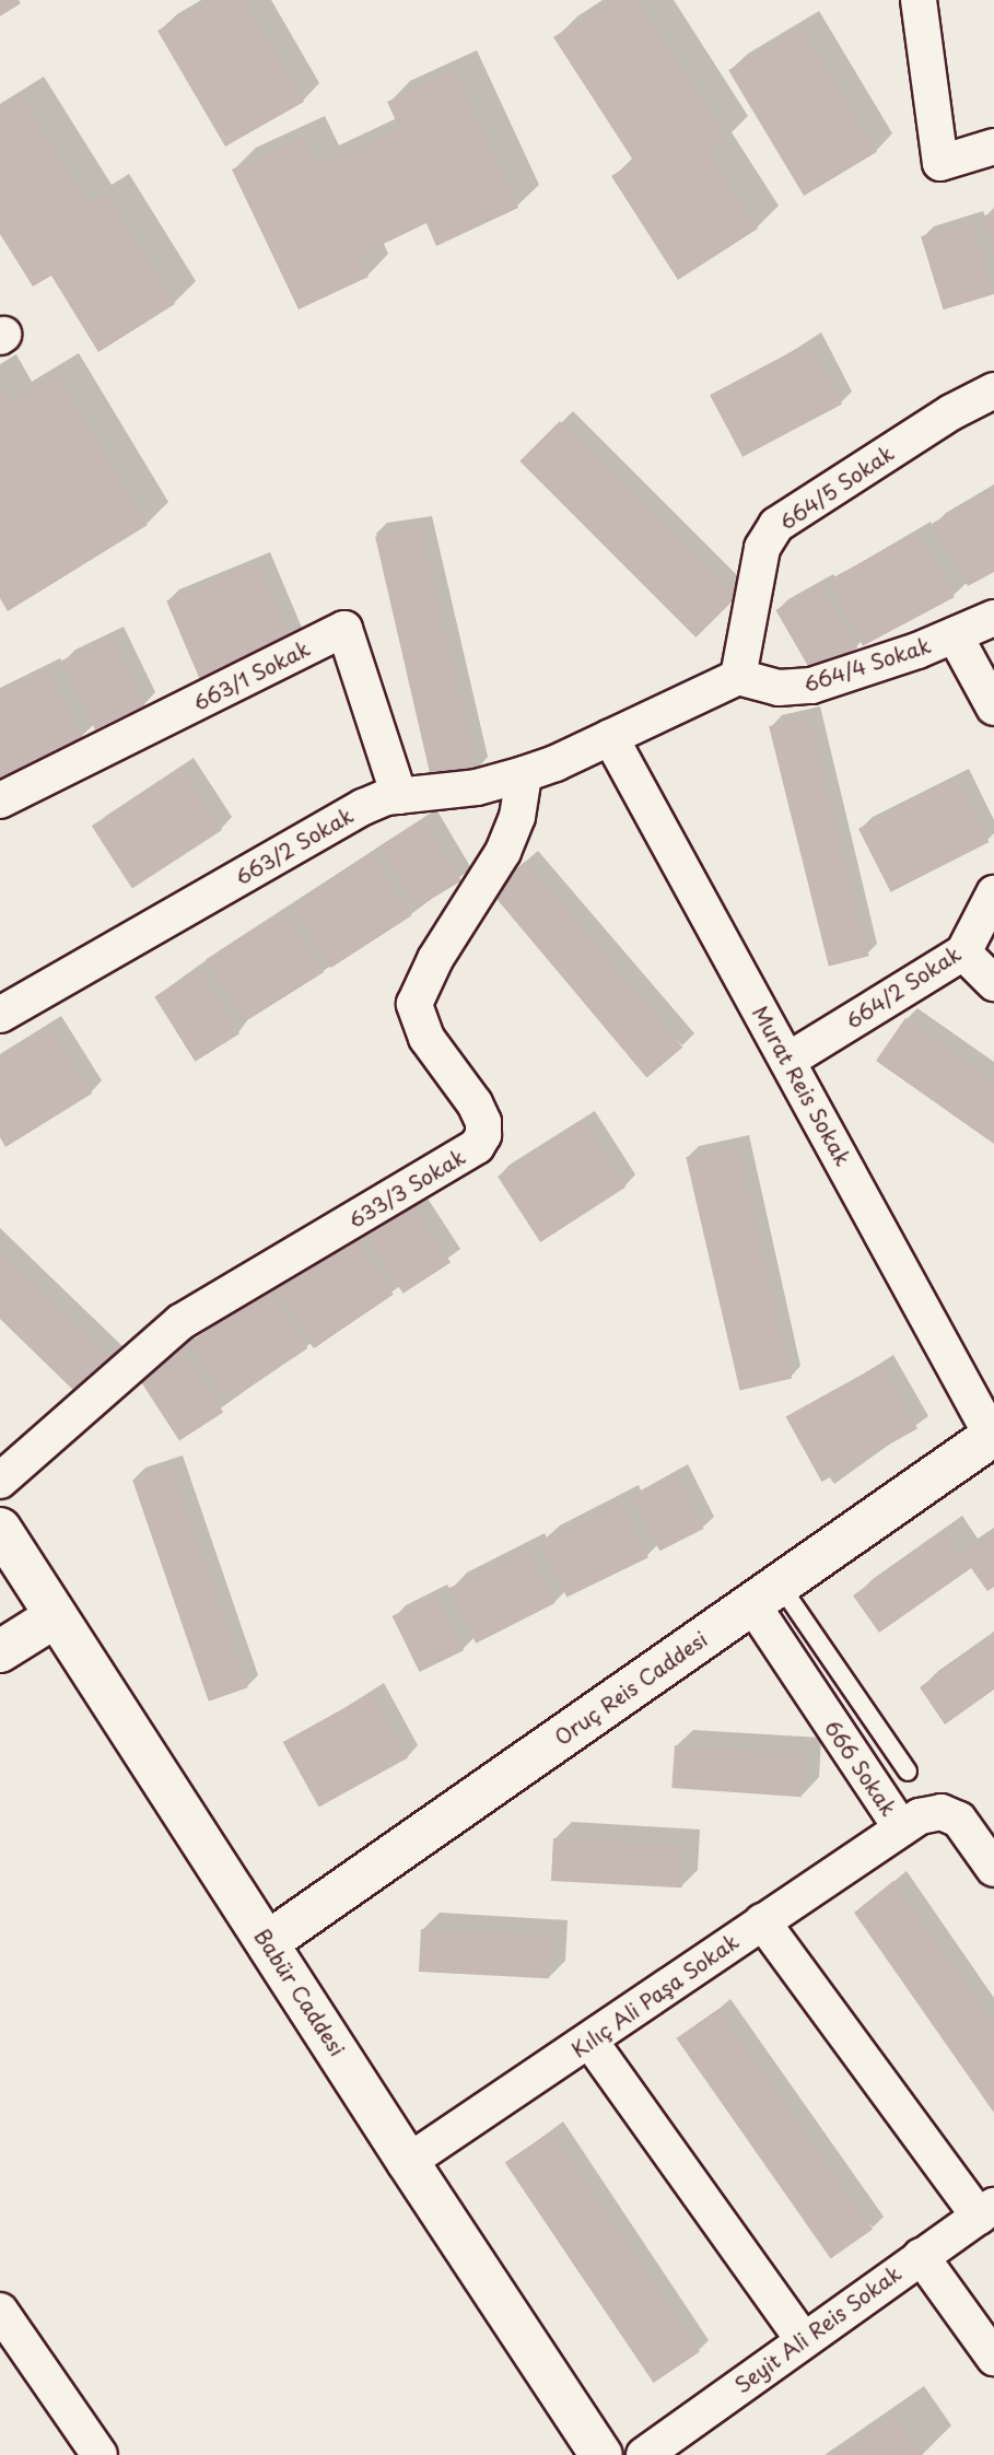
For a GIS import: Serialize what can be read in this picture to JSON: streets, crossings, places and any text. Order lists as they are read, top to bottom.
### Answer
{
  "streets": {
    "main road": ["Oruç Reis Caddesi", "Babür Caddesi"],
    "street": [
      "664/5 Sokak",
      "664/4 Sokak",
      "663/1 Sokak",
      "663/2 Sokak",
      "664/2 Sokak",
      "Murat Reis Sokak",
      "633/3 Sokak",
      "666 Sokak",
      "Kılıç Ali Paşa Sokak",
      "Seyit Ali Reis Sokak"
    ]
  },
  "crossings": [
    ["664/5 Sokak", "664/4 Sokak"],
    ["663/1 Sokak", "663/2 Sokak"],
    ["663/2 Sokak", "Murat Reis Sokak"],
    ["663/2 Sokak", "633/3 Sokak"],
    ["664/2 Sokak", "Murat Reis Sokak"],
    ["Murat Reis Sokak", "Oruç Reis Caddesi"],
    ["Oruç Reis Caddesi", "666 Sokak"],
    ["Oruç Reis Caddesi", "Babür Caddesi"],
    ["666 Sokak", "Kılıç Ali Paşa Sokak"],
    ["Babür Caddesi", "Kılıç Ali Paşa Sokak"]
  ]
}
